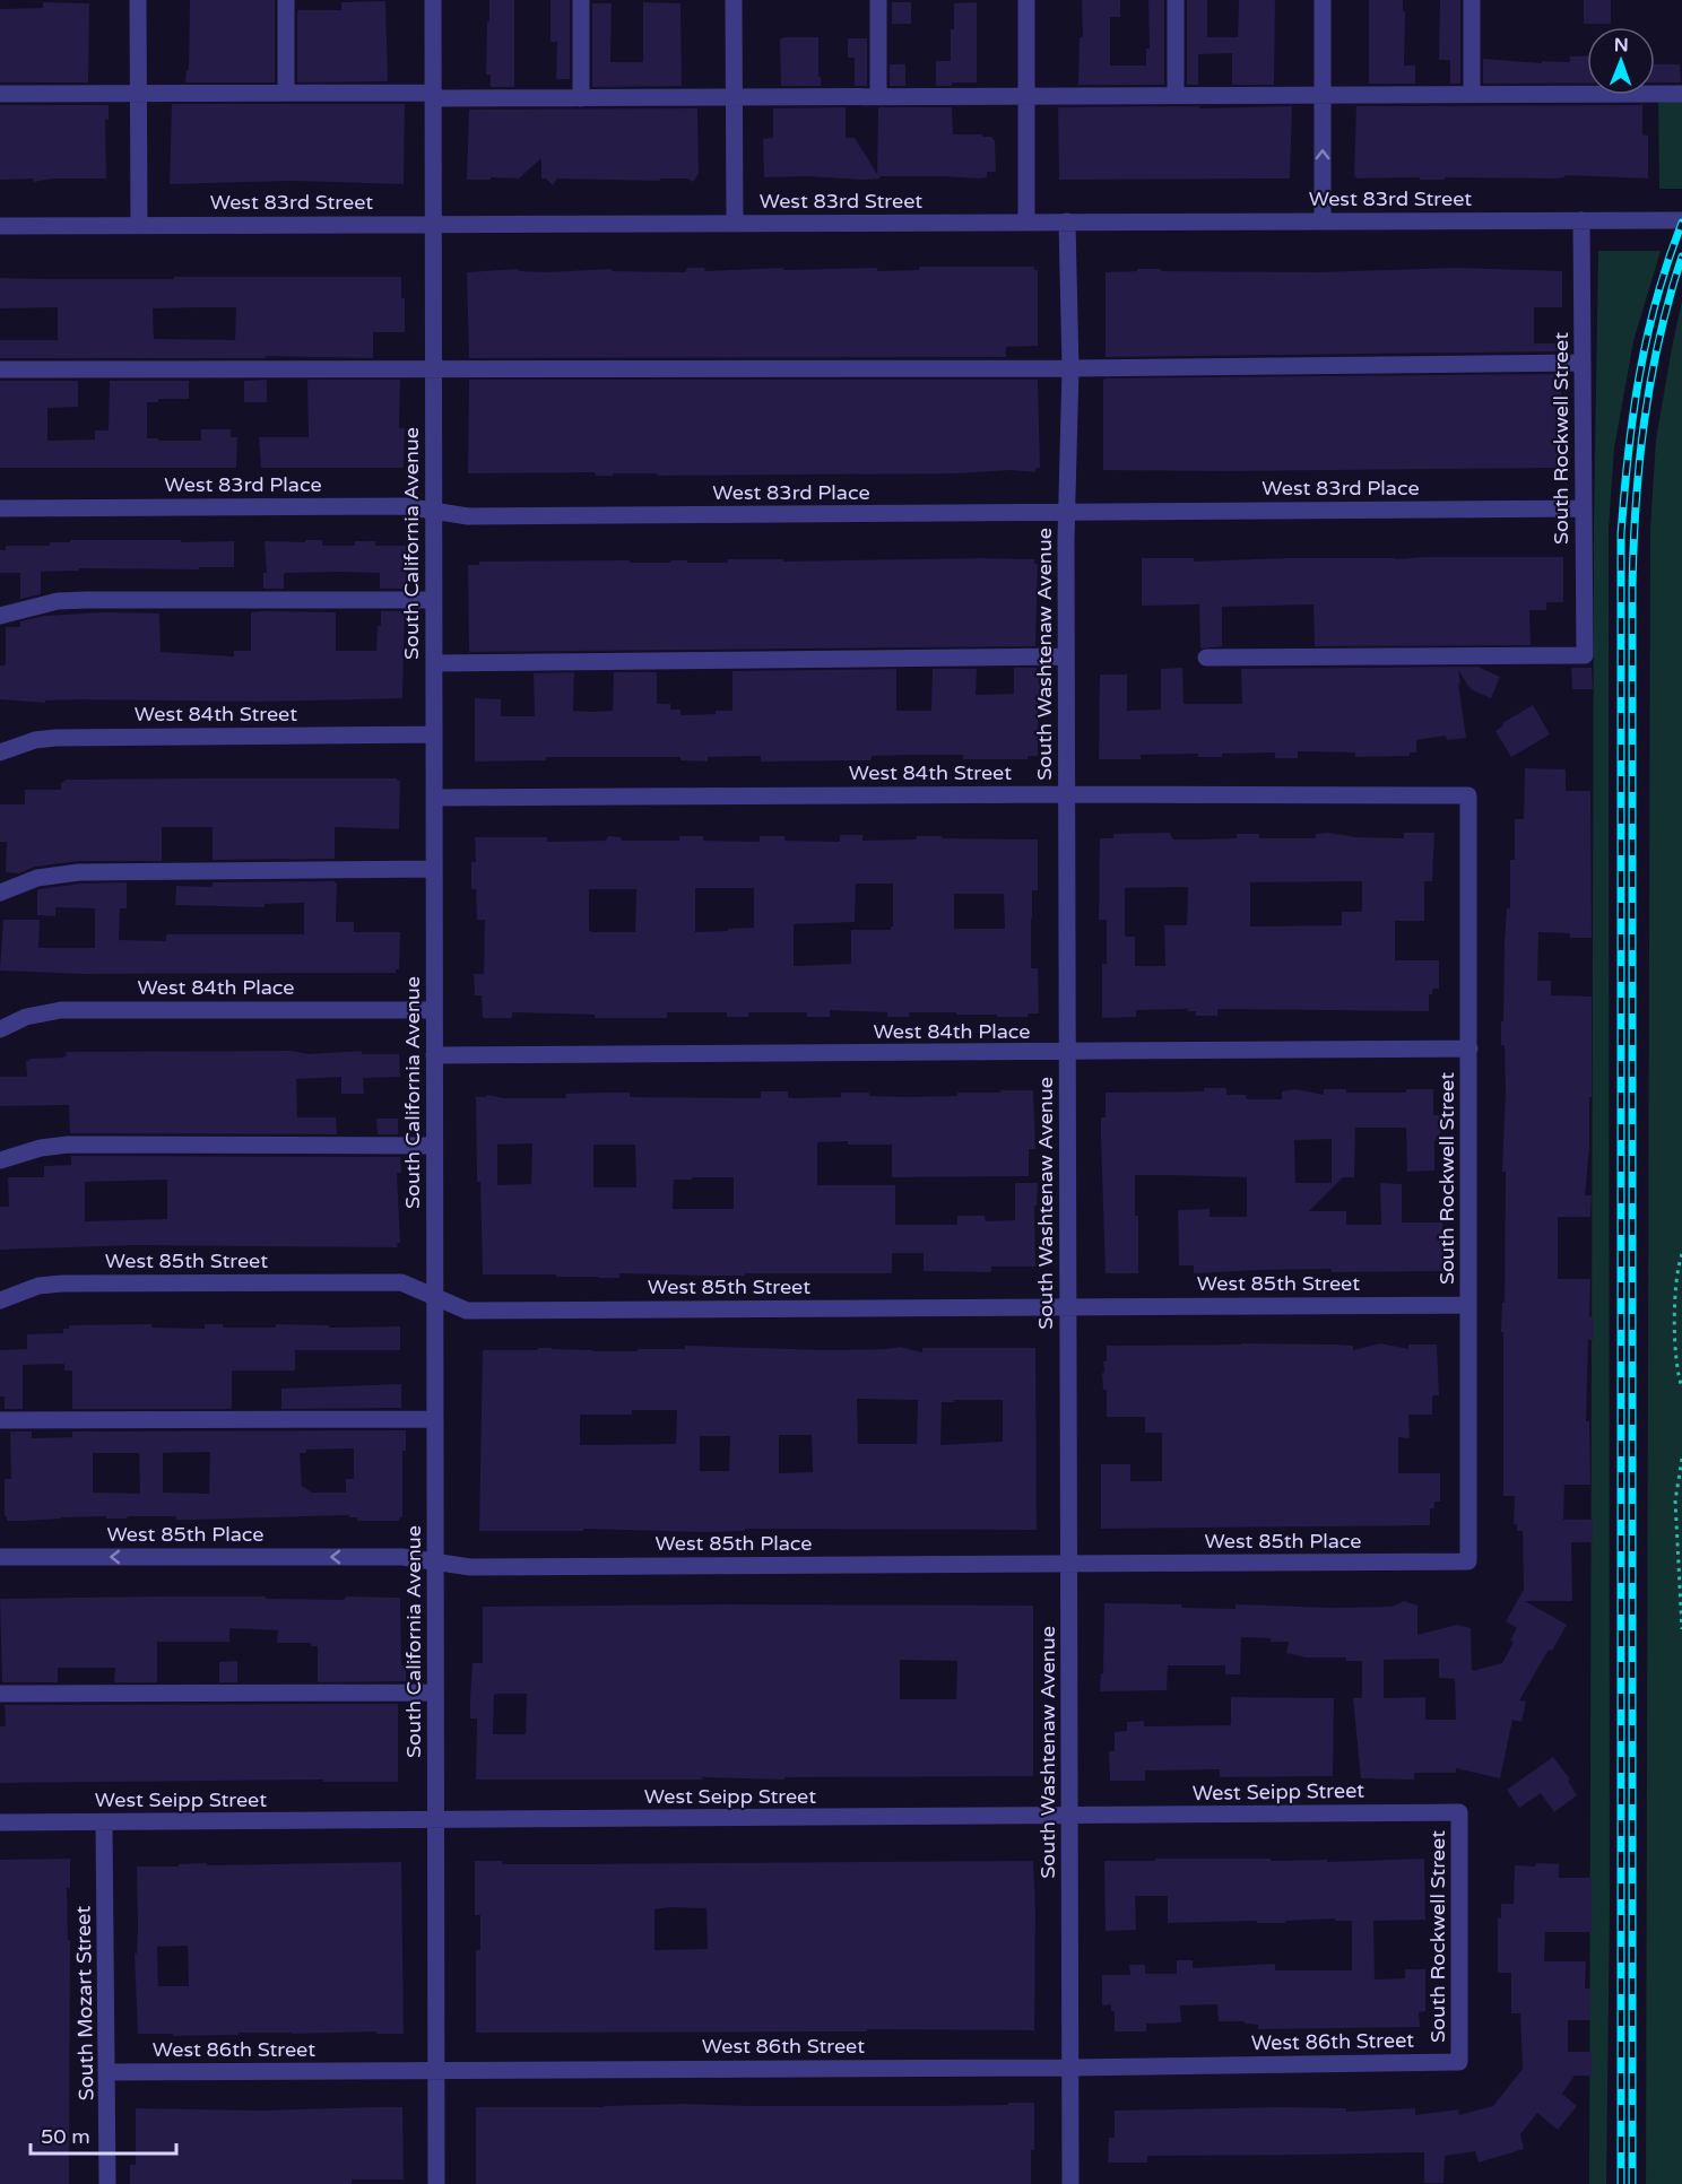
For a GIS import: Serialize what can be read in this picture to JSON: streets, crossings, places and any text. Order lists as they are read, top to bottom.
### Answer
{
  "streets": {
    "street": [
      "West 83rd Street",
      "South Rockwell Street",
      "West 83rd Place",
      "South California Avenue",
      "South Washtenaw Avenue",
      "West 84th Street",
      "West 84th Place",
      "West 85th Street",
      "West 85th Place",
      "West Seipp Street",
      "South Mozart Street",
      "West 86th Street"
    ]
  },
  "crossings": [
    ["West 83rd Street", "South Rockwell Street"],
    ["West 83rd Street", "South California Avenue"],
    ["West 83rd Street", "South Washtenaw Avenue"],
    ["South Rockwell Street", "West 83rd Place"],
    ["South Rockwell Street", "West 84th Street"],
    ["South Rockwell Street", "West 84th Place"],
    ["South Rockwell Street", "West 85th Street"],
    ["South Rockwell Street", "West 85th Place"],
    ["South Rockwell Street", "West Seipp Street"],
    ["South Rockwell Street", "West 86th Street"],
    ["West 83rd Place", "South California Avenue"],
    ["West 83rd Place", "South Washtenaw Avenue"],
    ["South California Avenue", "West 84th Street"],
    ["South California Avenue", "West 84th Place"],
    ["South California Avenue", "West 85th Street"],
    ["South California Avenue", "West 85th Place"],
    ["South California Avenue", "West Seipp Street"],
    ["South California Avenue", "West 86th Street"],
    ["South Washtenaw Avenue", "West 84th Street"],
    ["South Washtenaw Avenue", "West 84th Place"],
    ["South Washtenaw Avenue", "West 85th Street"],
    ["South Washtenaw Avenue", "West 85th Place"],
    ["South Washtenaw Avenue", "West Seipp Street"],
    ["South Washtenaw Avenue", "West 86th Street"],
    ["West Seipp Street", "South Mozart Street"],
    ["South Mozart Street", "West 86th Street"]
  ],
  "scale_bar": "50 m",
  "north": "top"
}
